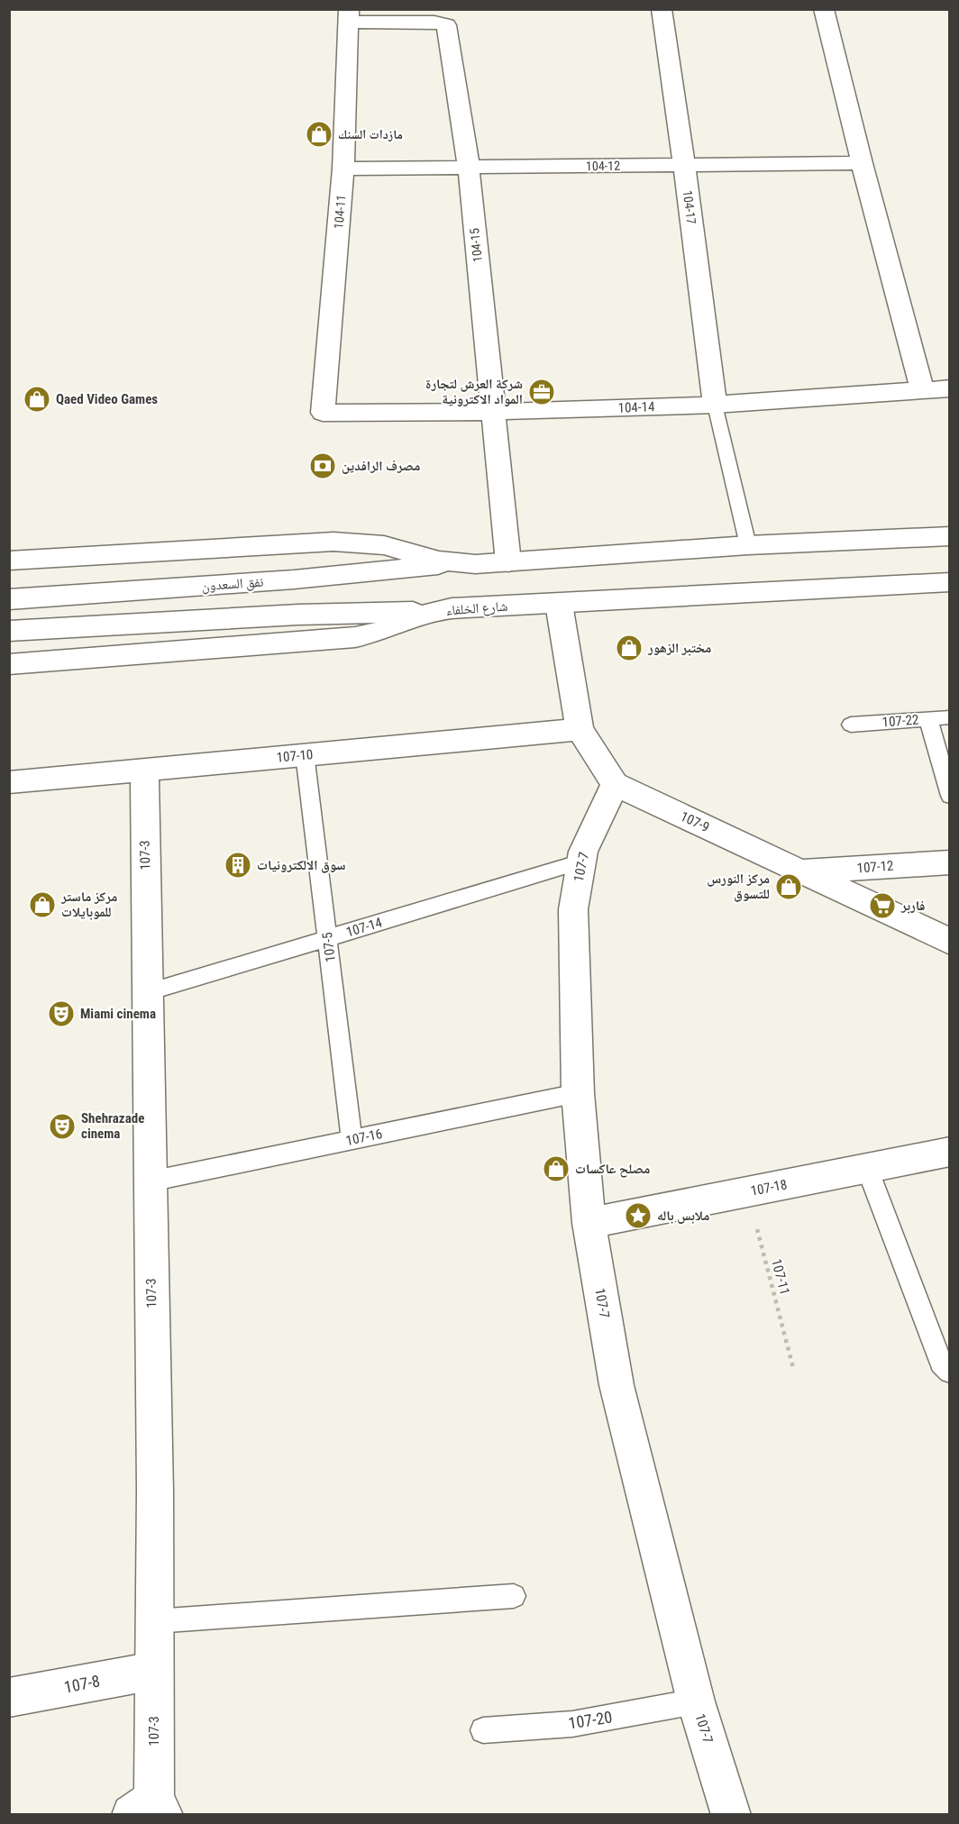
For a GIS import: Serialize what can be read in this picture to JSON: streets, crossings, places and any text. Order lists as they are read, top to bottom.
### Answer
{
  "streets": {
    "street": [
      "104-12",
      "104-17",
      "104-11",
      "104-15",
      "104-14",
      "نفق السعدون",
      "شارع الخلفاء",
      "107-10",
      "107-9",
      "107-3",
      "107-7",
      "107-12",
      "107-18",
      "107-8"
    ],
    "lane": [
      "107-22",
      "107-14",
      "107-5",
      "107-16",
      "107-20"
    ],
    "path": ["107-11"]
  },
  "crossings": [
    ["104-12", "104-17"],
    ["104-12", "104-11"],
    ["104-12", "104-15"],
    ["104-17", "104-14"],
    ["104-11", "104-15"],
    ["104-11", "104-14"],
    ["104-15", "104-14"],
    ["107-10", "107-3"],
    ["107-10", "107-5"],
    ["107-9", "107-7"],
    ["107-9", "107-12"],
    ["107-3", "107-14"],
    ["107-3", "107-16"],
    ["107-3", "107-8"],
    ["107-7", "107-14"],
    ["107-7", "107-16"],
    ["107-7", "107-18"],
    ["107-7", "107-20"],
    ["107-14", "107-5"],
    ["107-5", "107-16"],
    ["107-18", "107-11"]
  ],
  "places": {
    "shop": [
      "مازدات السنك",
      "Qaed Video Games",
      "مختبر الزهور",
      "مركز النورس للتسوق",
      "مركز ماستر للموبايلات",
      "مصلح عاكسات"
    ],
    "office": ["شركة العرش لتجارة المواد الاكترونية"],
    "bank": ["مصرف الرافدين"],
    "building": ["سوق الالكترونيات"],
    "supermarket": ["فاربر"],
    "theatre": ["Miami cinema", "Shehrazade cinema"],
    "place": ["ملابس باله"]
  }
}
